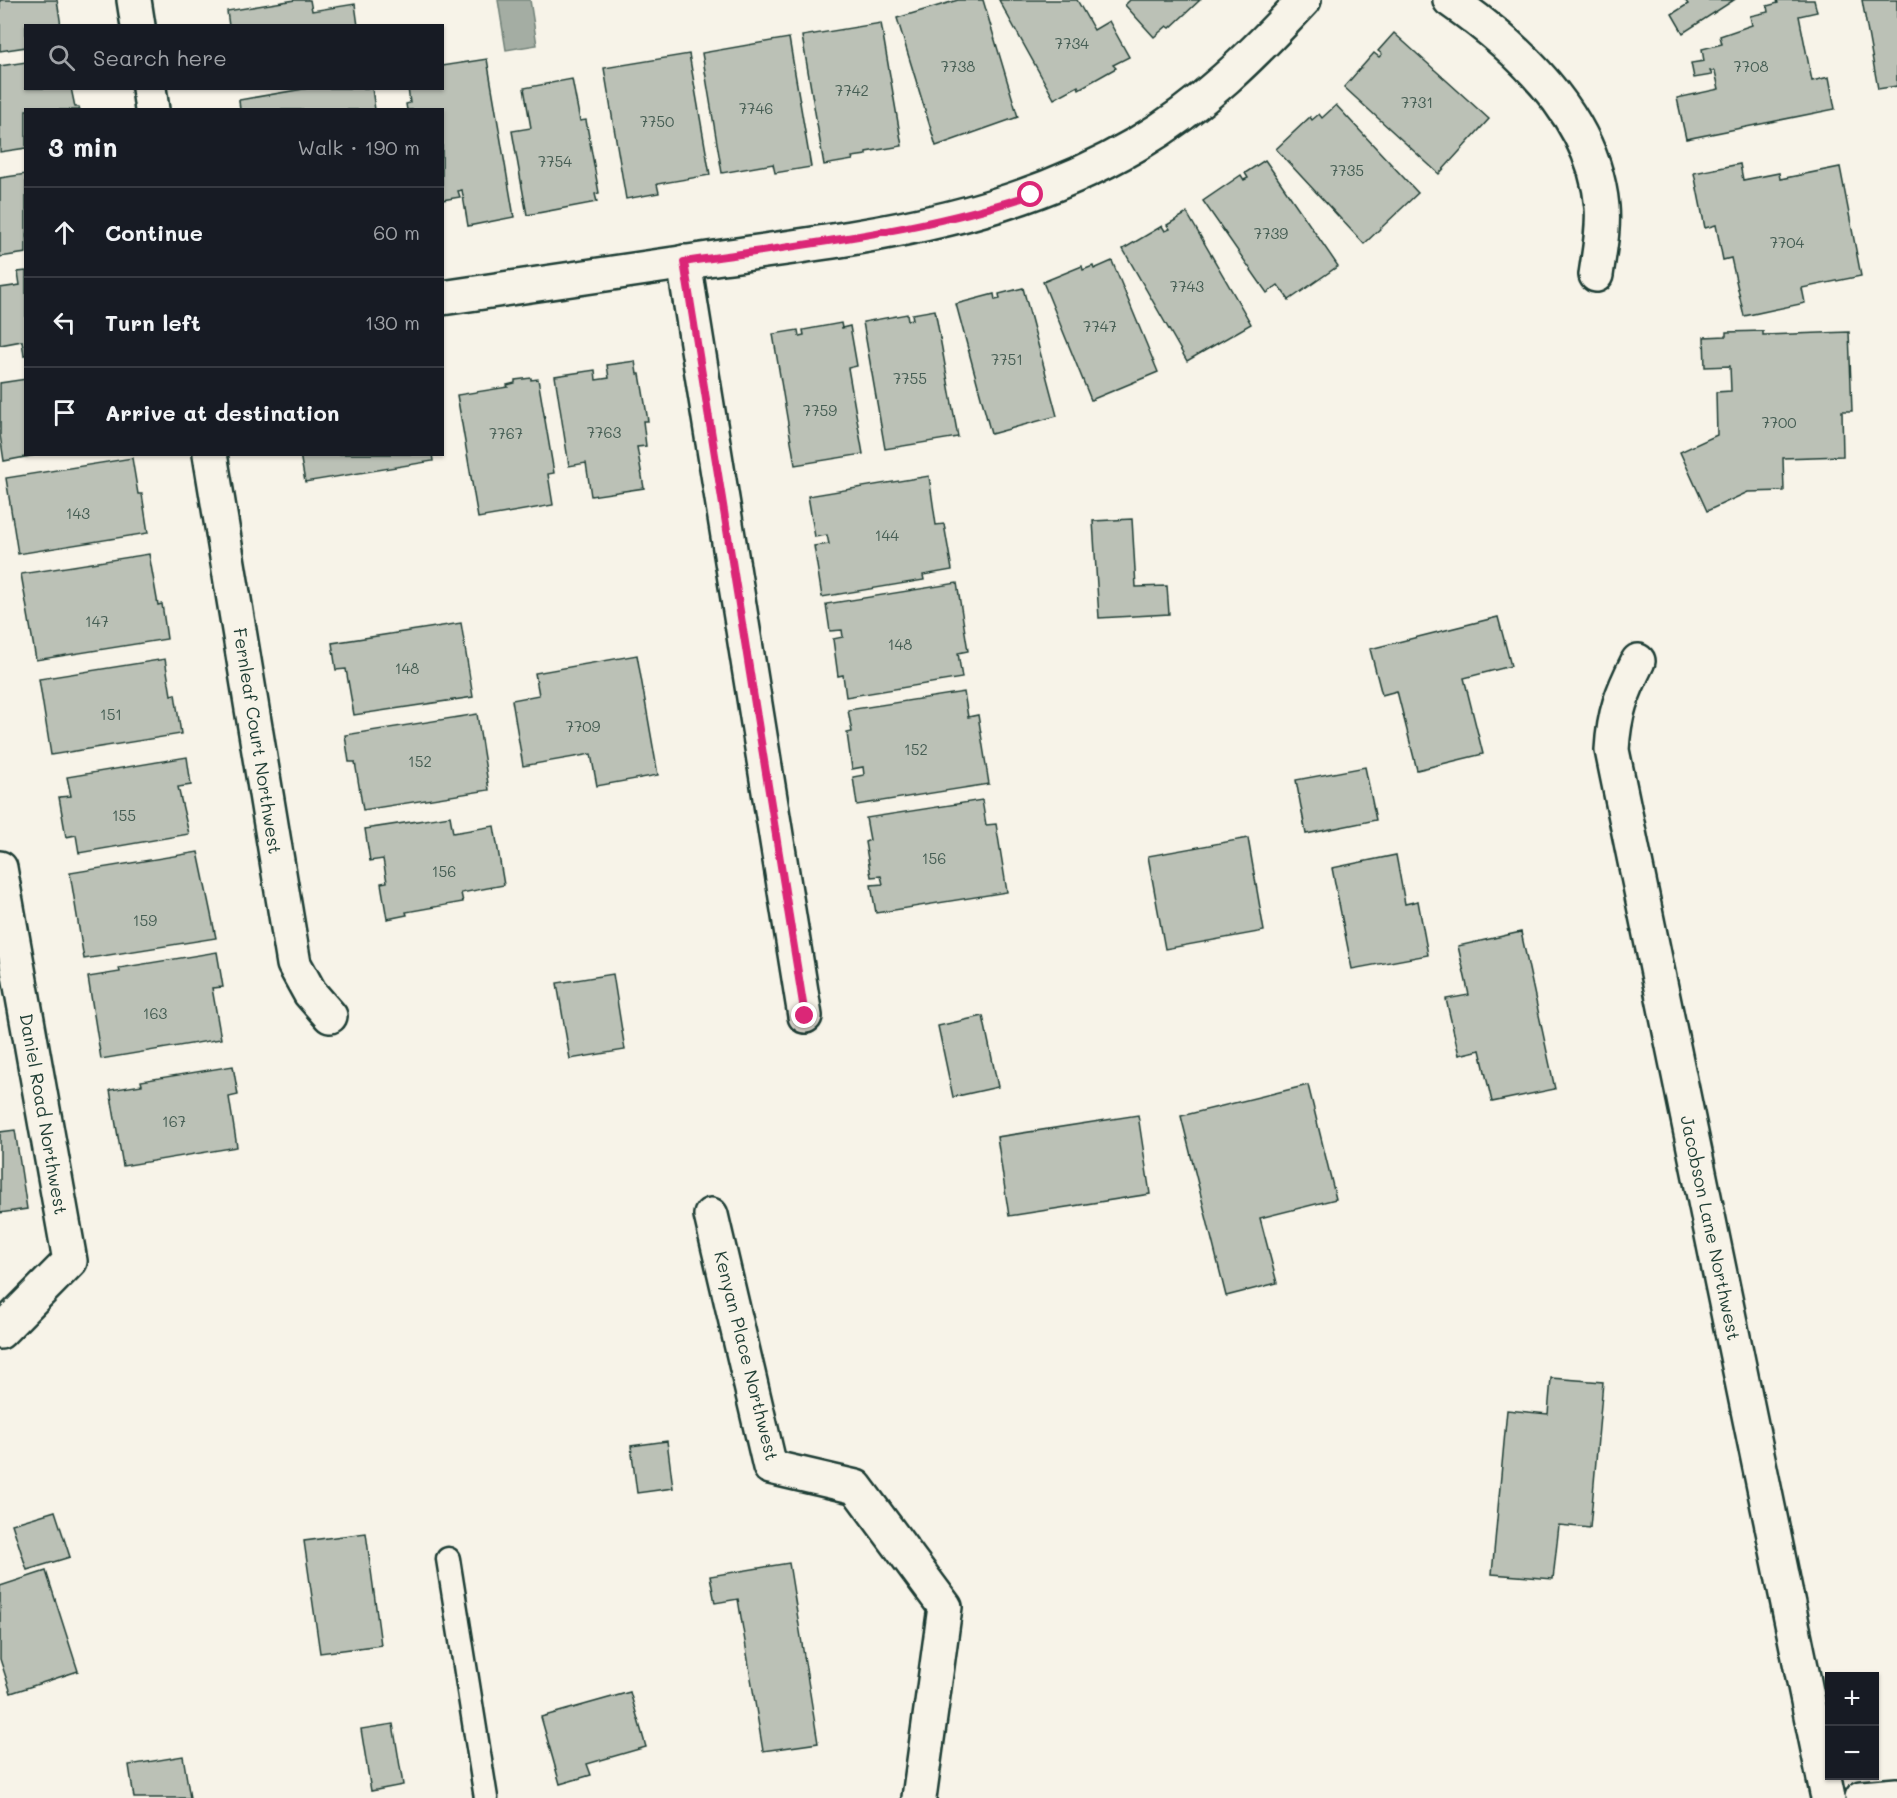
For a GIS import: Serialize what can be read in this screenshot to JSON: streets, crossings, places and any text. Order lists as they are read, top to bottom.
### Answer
{
  "streets": {
    "street": [
      "Fernleaf Court Northwest",
      "Daniel Road Northwest",
      "Jacobson Lane Northwest",
      "Kenyan Place Northwest"
    ]
  },
  "house_numbers": [
    "7734",
    "7738",
    "7708",
    "7742",
    "7731",
    "7746",
    "7750",
    "7754",
    "7735",
    "7739",
    "7704",
    "7743",
    "7747",
    "7751",
    "7755",
    "7759",
    "7700",
    "7763",
    "7767",
    "143",
    "144",
    "147",
    "148",
    "148",
    "151",
    "7709",
    "152",
    "152",
    "155",
    "156",
    "156",
    "159",
    "163",
    "167"
  ],
  "page": {
    "search": "Search here",
    "heading": ["3 min", "Walk · 190 m"],
    "list": [
      ["Continue", "60 m"],
      ["Turn left", "130 m"],
      "Arrive at destination"
    ],
    "map_buttons": ["+", "−"]
  }
}
